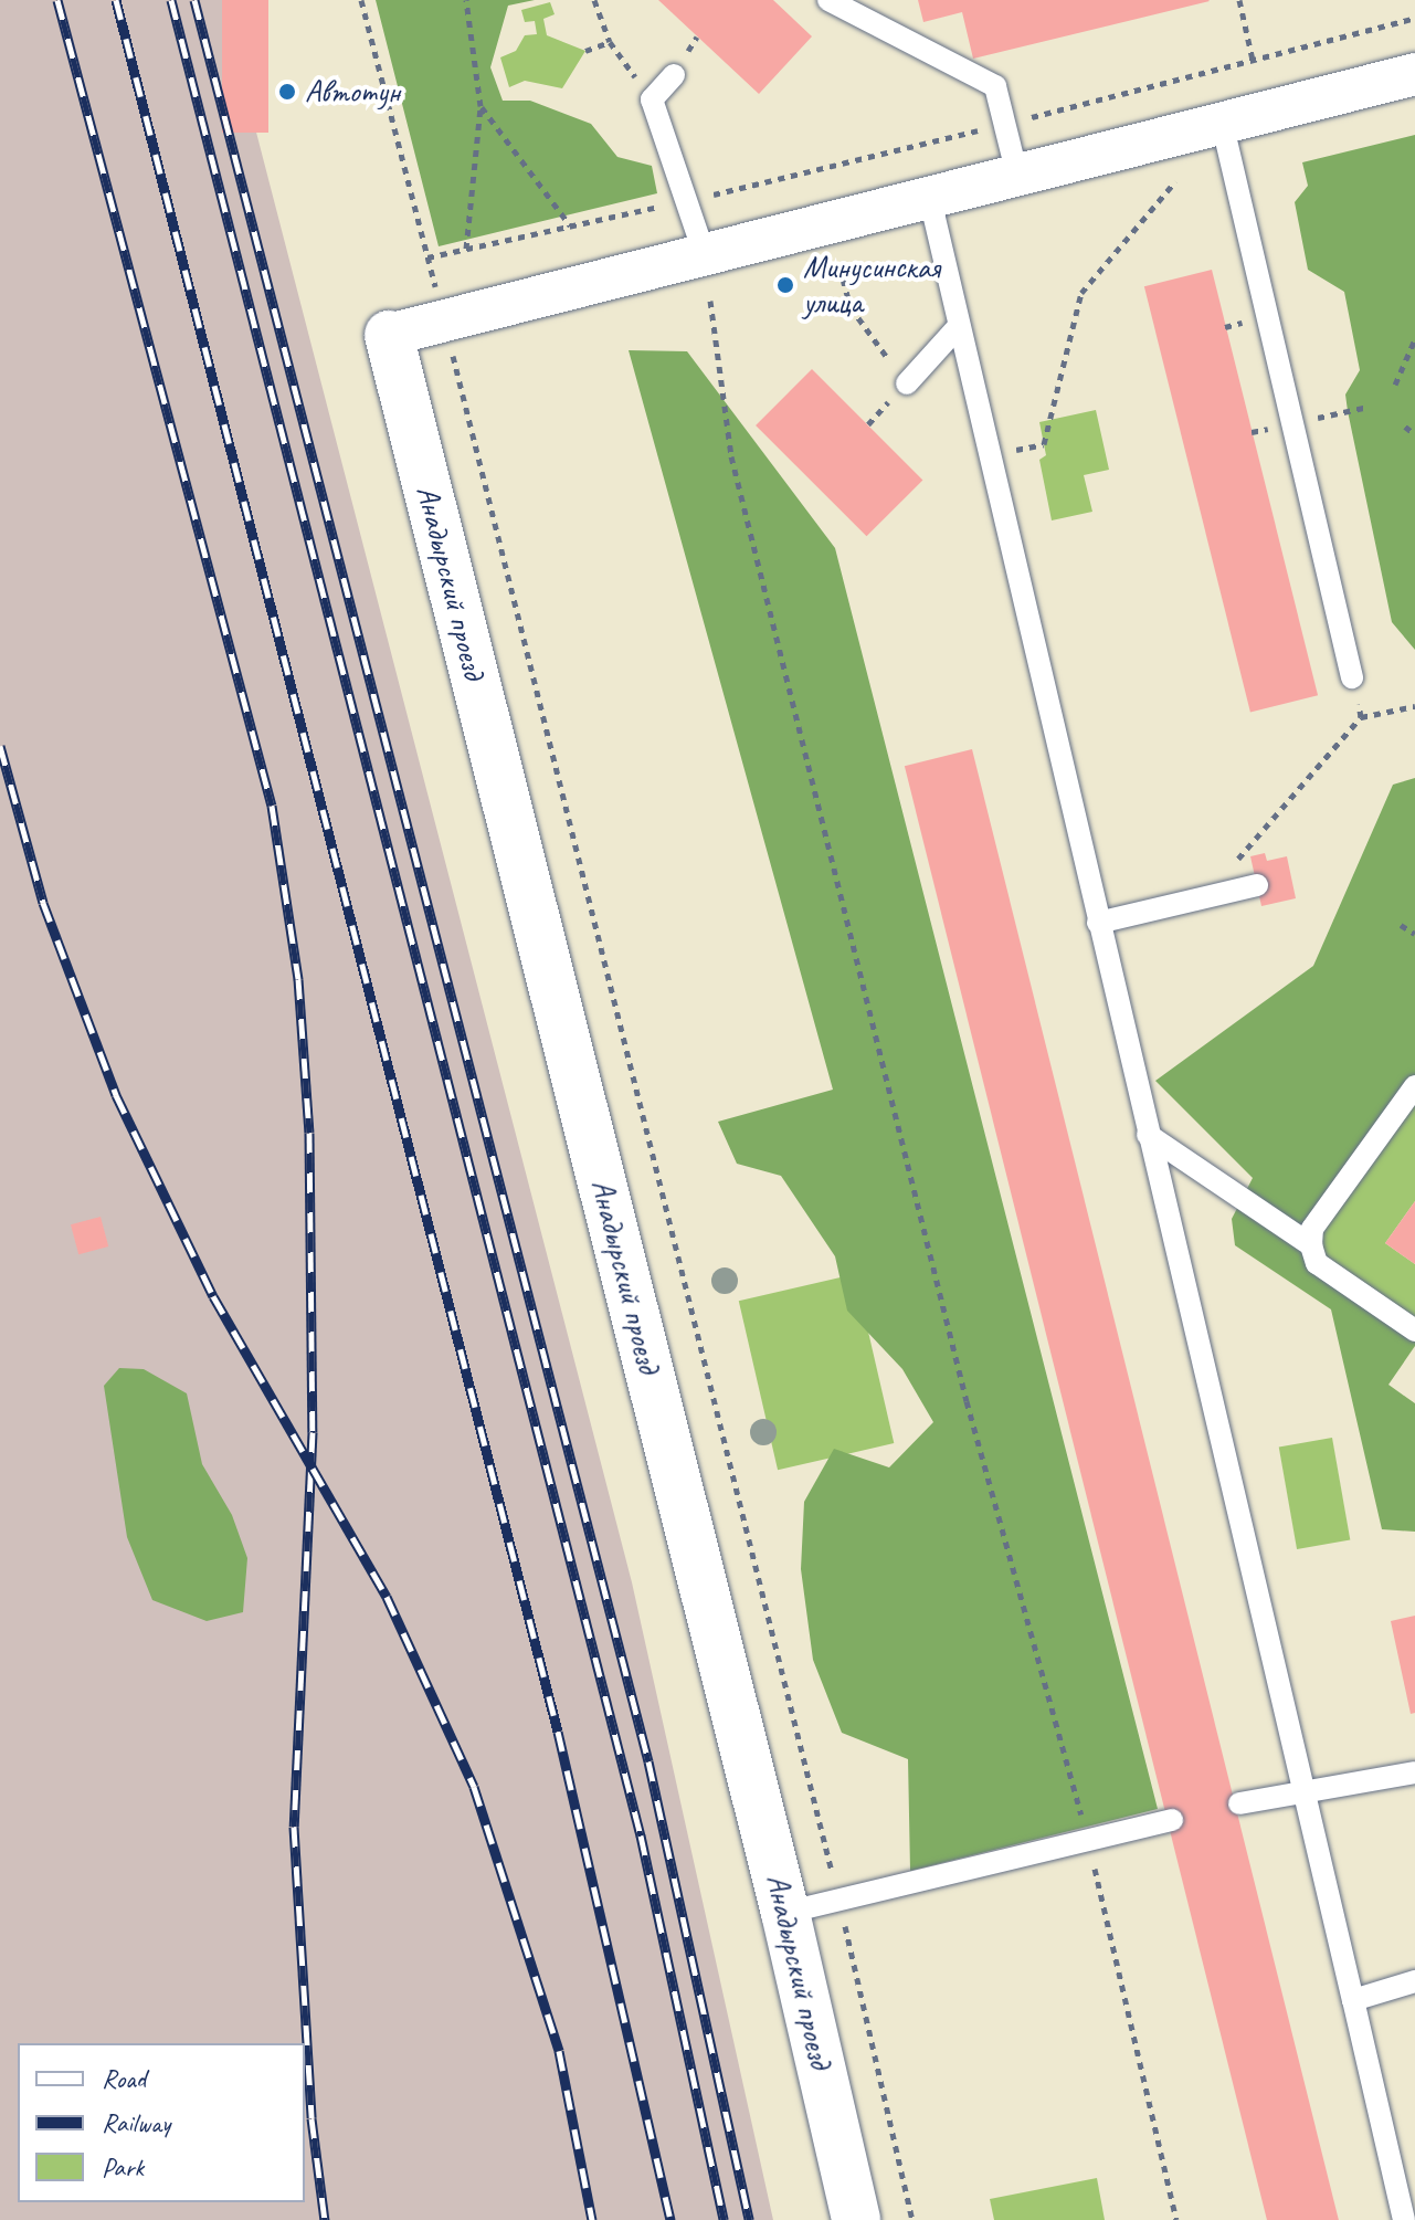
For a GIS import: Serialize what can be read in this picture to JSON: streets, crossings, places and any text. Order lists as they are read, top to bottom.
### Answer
{
  "streets": {
    "street": ["Анадырский проезд"]
  },
  "places": ["Автотун", "Минусинская улица"],
  "legend": ["Road", "Railway", "Park"]
}
